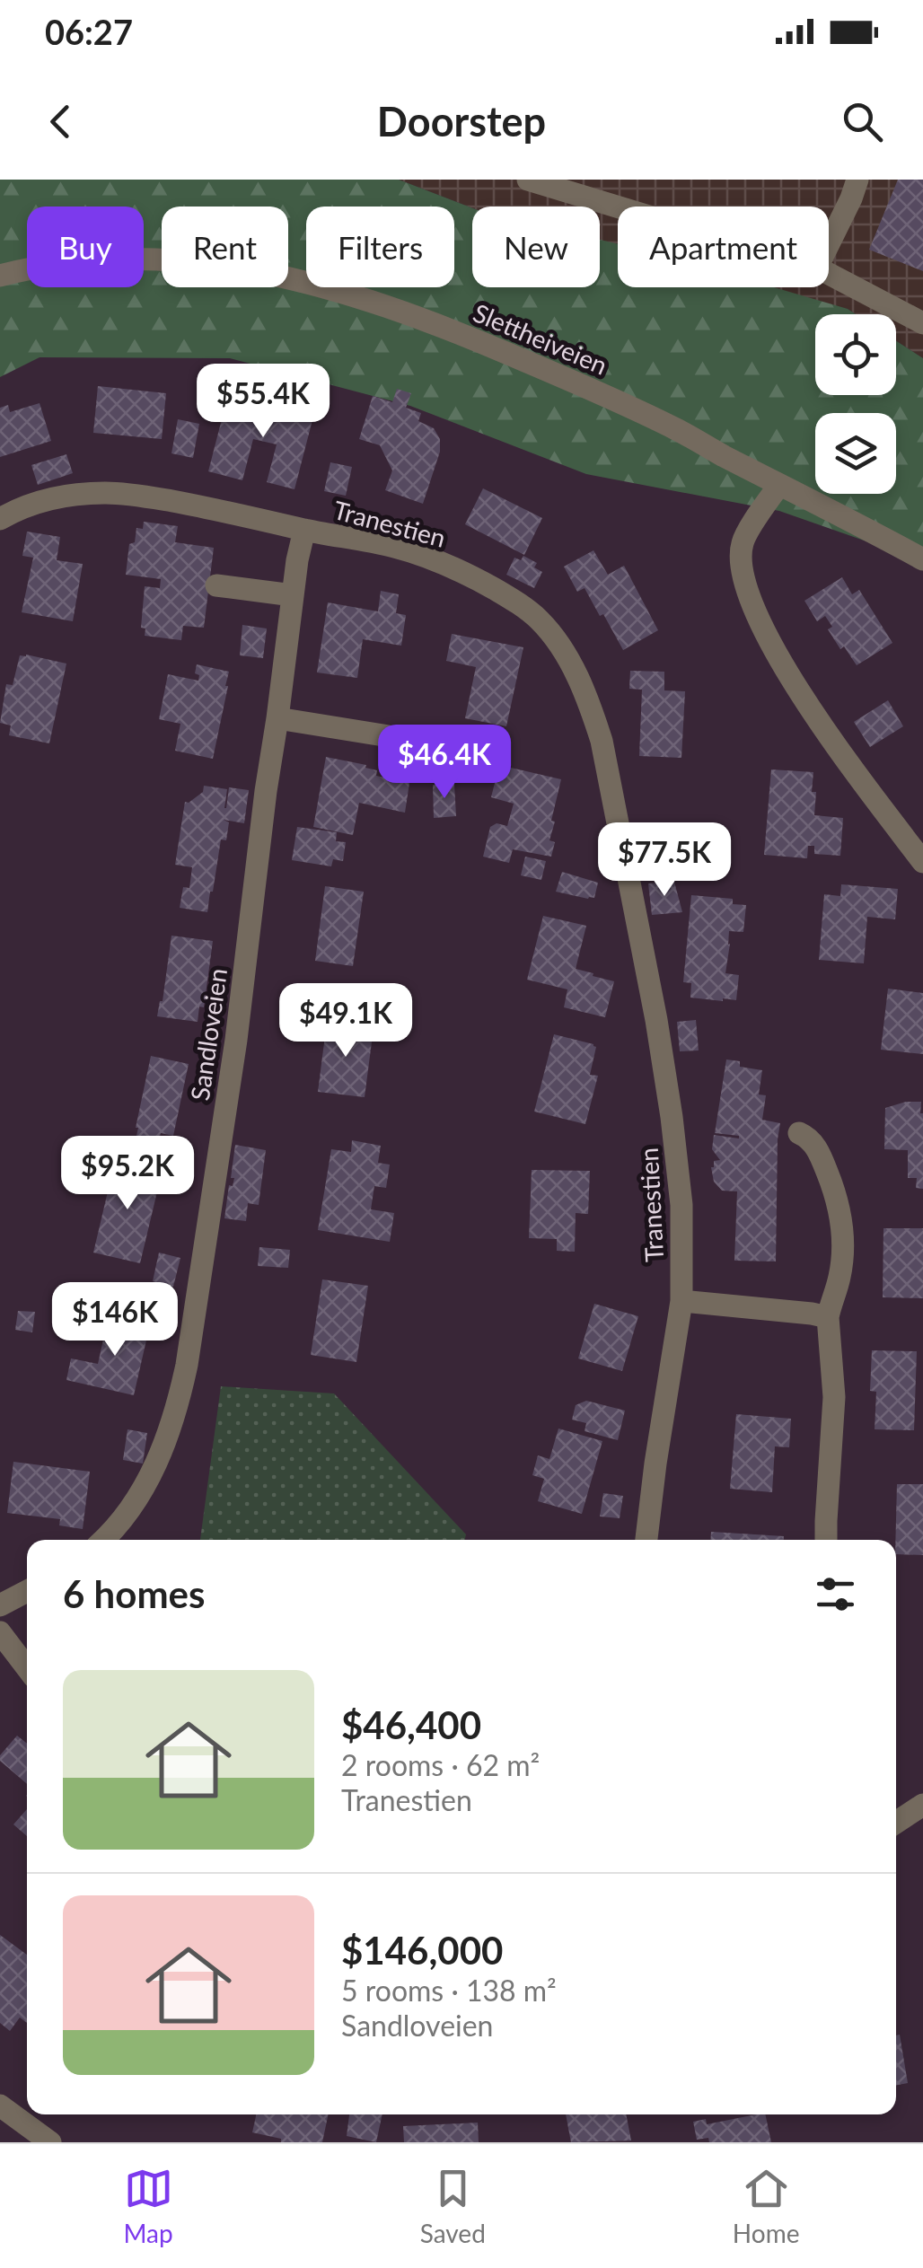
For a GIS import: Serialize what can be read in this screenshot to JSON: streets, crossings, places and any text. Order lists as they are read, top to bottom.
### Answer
{
  "streets": {
    "street": ["Slettheiveien", "Tranestien", "Sandloveien"]
  },
  "crossings": [
    ["Tranestien", "Sandloveien"]
  ],
  "page": {
    "status": "06:27",
    "header": "Doorstep",
    "chip": [
      "Buy",
      "Rent",
      "Filters",
      "New",
      "Apartment"
    ],
    "price": [
      "$55.4K",
      "$46.4K",
      "$77.5K",
      "$49.1K",
      "$95.2K",
      "$146K"
    ],
    "heading": "6 homes",
    "list": [
      {
        "name": "$46,400",
        "note": "2 rooms · 62 m² · Tranestien"
      },
      {
        "name": "$146,000",
        "note": "5 rooms · 138 m² · Sandloveien"
      }
    ],
    "tabs": ["Map", "Saved", "Home"]
  }
}
